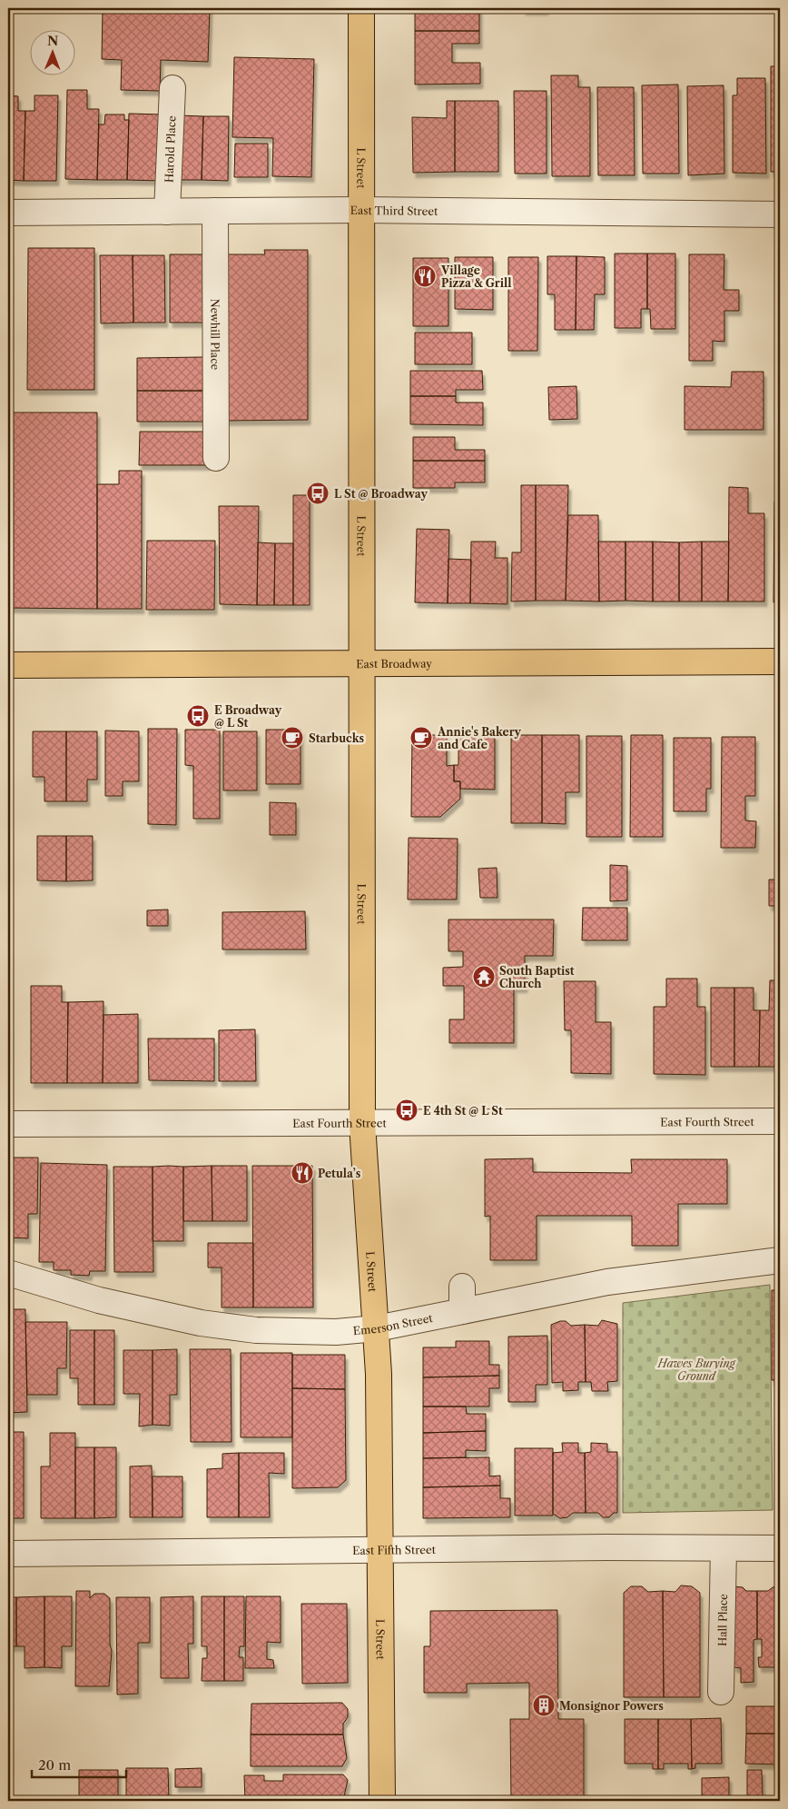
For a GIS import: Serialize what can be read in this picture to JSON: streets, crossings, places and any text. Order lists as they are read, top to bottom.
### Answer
{
  "streets": {
    "main road": ["L Street", "East Broadway"],
    "street": [
      "Harold Place",
      "East Third Street",
      "Newhill Place",
      "East Fourth Street",
      "Emerson Street",
      "East Fifth Street",
      "Hall Place"
    ]
  },
  "crossings": [
    ["Harold Place", "East Third Street"],
    ["L Street", "East Third Street"],
    ["L Street", "East Broadway"],
    ["L Street", "East Fourth Street"],
    ["L Street", "Emerson Street"],
    ["L Street", "East Fifth Street"],
    ["East Third Street", "Newhill Place"],
    ["East Fifth Street", "Hall Place"]
  ],
  "parks": ["Hawes Burying Ground"],
  "places": {
    "restaurant": ["Village Pizza & Grill", "Petula’s"],
    "bus stop": ["L St @ Broadway", "E Broadway @ L St", "E 4th St @ L St"],
    "cafe": ["Starbucks", "Annie's Bakery and Cafe"],
    "temple": ["South Baptist Church"],
    "building": ["Monsignor Powers"]
  },
  "scale_bar": "20 m",
  "north": "top"
}
